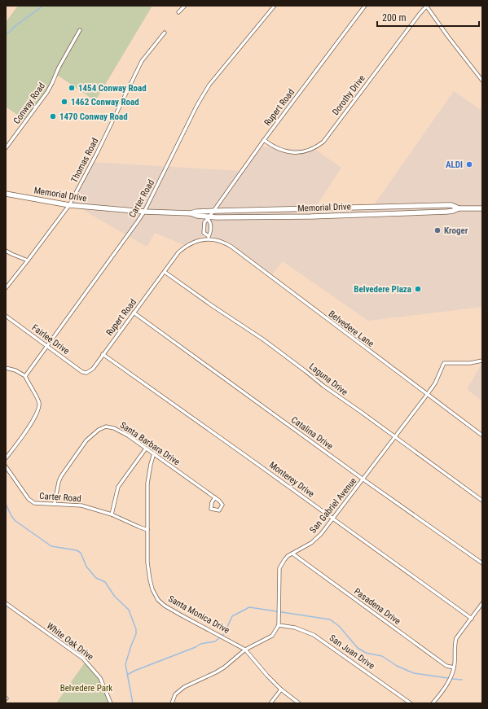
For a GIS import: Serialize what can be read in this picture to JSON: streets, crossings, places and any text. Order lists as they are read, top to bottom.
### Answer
{
  "streets": {
    "main road": ["Memorial Drive"],
    "street": [
      "Dorothy Drive",
      "Conway Road",
      "Rupert Road",
      "Thomas Road",
      "Carter Road",
      "Belvedere Lane",
      "Fairlee Drive",
      "Laguna Drive",
      "Catalina Drive",
      "Santa Barbara Drive",
      "Monterey Drive",
      "San Gabriel Avenue",
      "Pasadena Drive",
      "Santa Monica Drive",
      "White Oak Drive",
      "San Juan Drive"
    ]
  },
  "crossings": [
    ["Dorothy Drive", "Rupert Road"],
    ["Rupert Road", "Memorial Drive"],
    ["Rupert Road", "Belvedere Lane"],
    ["Rupert Road", "Fairlee Drive"],
    ["Rupert Road", "Laguna Drive"],
    ["Rupert Road", "Catalina Drive"],
    ["Rupert Road", "Monterey Drive"],
    ["Thomas Road", "Memorial Drive"],
    ["Memorial Drive", "Carter Road"],
    ["Carter Road", "Fairlee Drive"],
    ["Carter Road", "Santa Barbara Drive"],
    ["Carter Road", "Santa Monica Drive"],
    ["Belvedere Lane", "San Gabriel Avenue"],
    ["Laguna Drive", "San Gabriel Avenue"],
    ["Catalina Drive", "San Gabriel Avenue"],
    ["Santa Barbara Drive", "Santa Monica Drive"],
    ["Monterey Drive", "San Gabriel Avenue"],
    ["San Gabriel Avenue", "Pasadena Drive"],
    ["San Gabriel Avenue", "San Juan Drive"]
  ],
  "parks": ["Belvedere Park"],
  "places": [
    "1454 Conway Road",
    "1462 Conway Road",
    "1470 Conway Road",
    "ALDI",
    "Kroger",
    "Belvedere Plaza"
  ],
  "scale_bar": "200 m"
}
